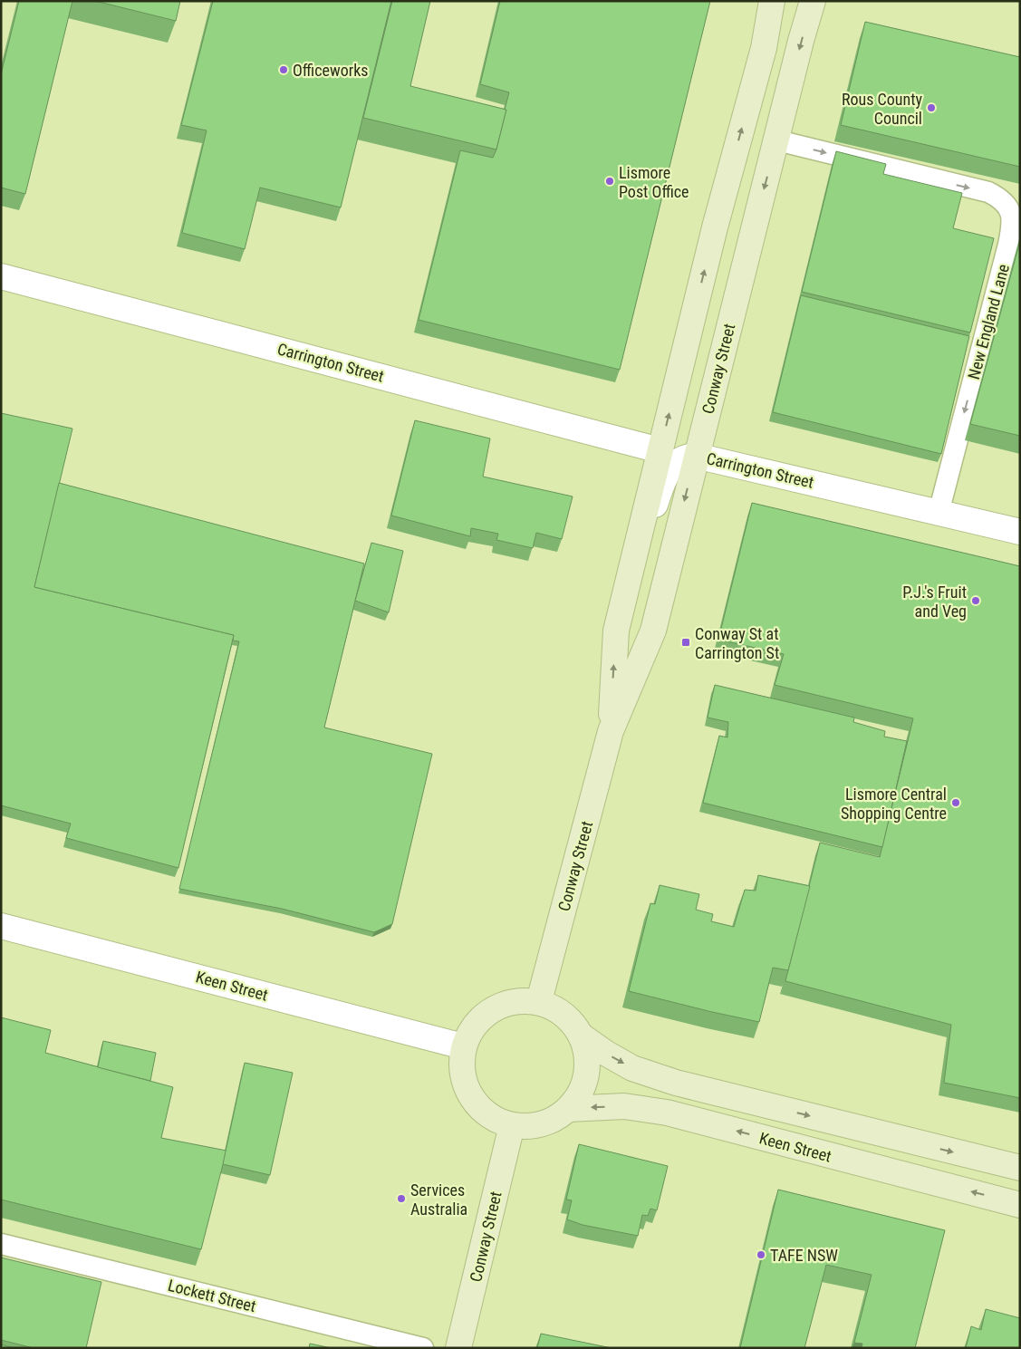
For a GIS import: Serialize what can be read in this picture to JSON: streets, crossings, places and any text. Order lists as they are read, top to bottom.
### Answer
{
  "streets": {
    "street": ["Carrington Street", "Conway Street", "Keen Street"],
    "lane": ["New England Lane", "Lockett Street"]
  },
  "crossings": [
    ["New England Lane", "Carrington Street"],
    ["New England Lane", "Conway Street"],
    ["Carrington Street", "Conway Street"],
    ["Conway Street", "Keen Street"]
  ],
  "places": {
    "other": [
      "Officeworks",
      "Rous County Council",
      "Lismore Post Office",
      "P.J.'s Fruit and Veg",
      "Lismore Central Shopping Centre",
      "Services Australia",
      "TAFE NSW"
    ],
    "transit": ["Conway St at Carrington St"]
  }
}
